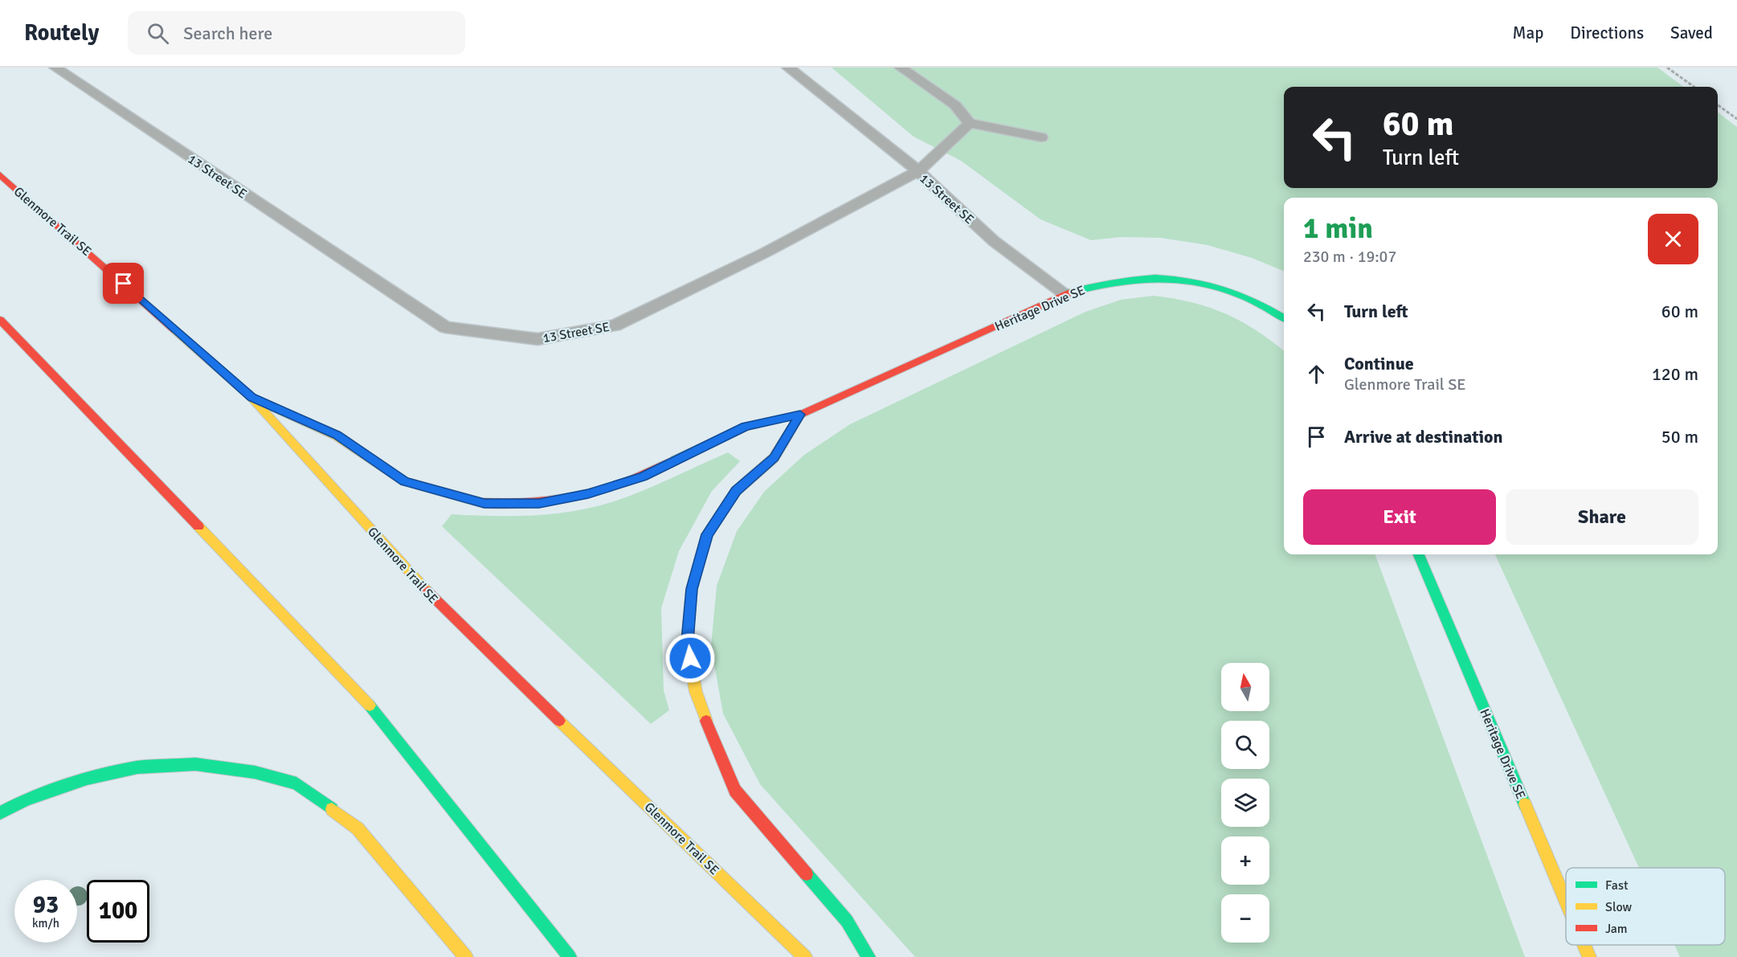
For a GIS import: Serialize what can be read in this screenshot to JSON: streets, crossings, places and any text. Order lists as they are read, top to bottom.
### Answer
{
  "streets": {
    "main road": ["Glenmore Trail SE", "Heritage Drive SE"],
    "lane": ["13 Street SE"]
  },
  "crossings": [
    ["13 Street SE", "Heritage Drive SE"],
    ["Glenmore Trail SE", "Heritage Drive SE"]
  ],
  "legend": ["Fast", "Slow", "Jam"],
  "north": "top",
  "page": {
    "header": "Routely",
    "search": "Search here",
    "nav": ["Map", "Directions", "Saved"],
    "turn": ["60 m", "Turn left"],
    "heading": ["1 min", "230 m · 19:07"],
    "list": [
      {
        "name": "Turn left",
        "value": "60 m"
      },
      {
        "name": "Continue",
        "note": "Glenmore Trail SE",
        "value": "120 m"
      },
      {
        "name": "Arrive at destination",
        "value": "50 m"
      }
    ],
    "buttons": ["Exit", "Share"],
    "map_buttons": ["+", "−"],
    "speed": "93 km/h",
    "limit": "100"
  }
}
